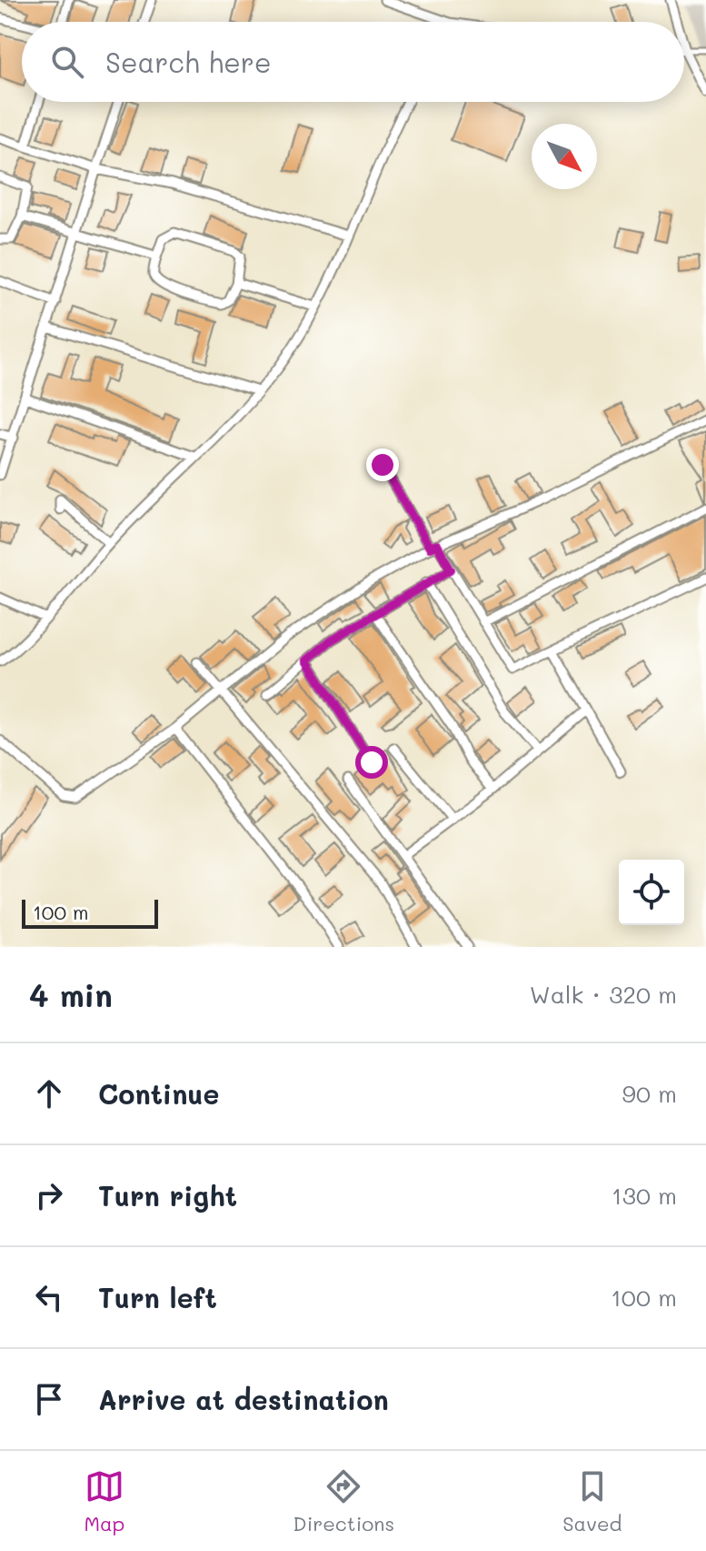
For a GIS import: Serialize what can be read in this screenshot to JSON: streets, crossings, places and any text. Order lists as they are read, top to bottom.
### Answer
{
  "scale_bar": "100 m",
  "north": "bottom right",
  "page": {
    "search": "Search here",
    "scale": "100 m",
    "heading": ["4 min", "Walk · 320 m"],
    "list": [
      ["Continue", "90 m"],
      ["Turn right", "130 m"],
      ["Turn left", "100 m"],
      "Arrive at destination"
    ],
    "nav": ["Map", "Directions", "Saved"]
  }
}
